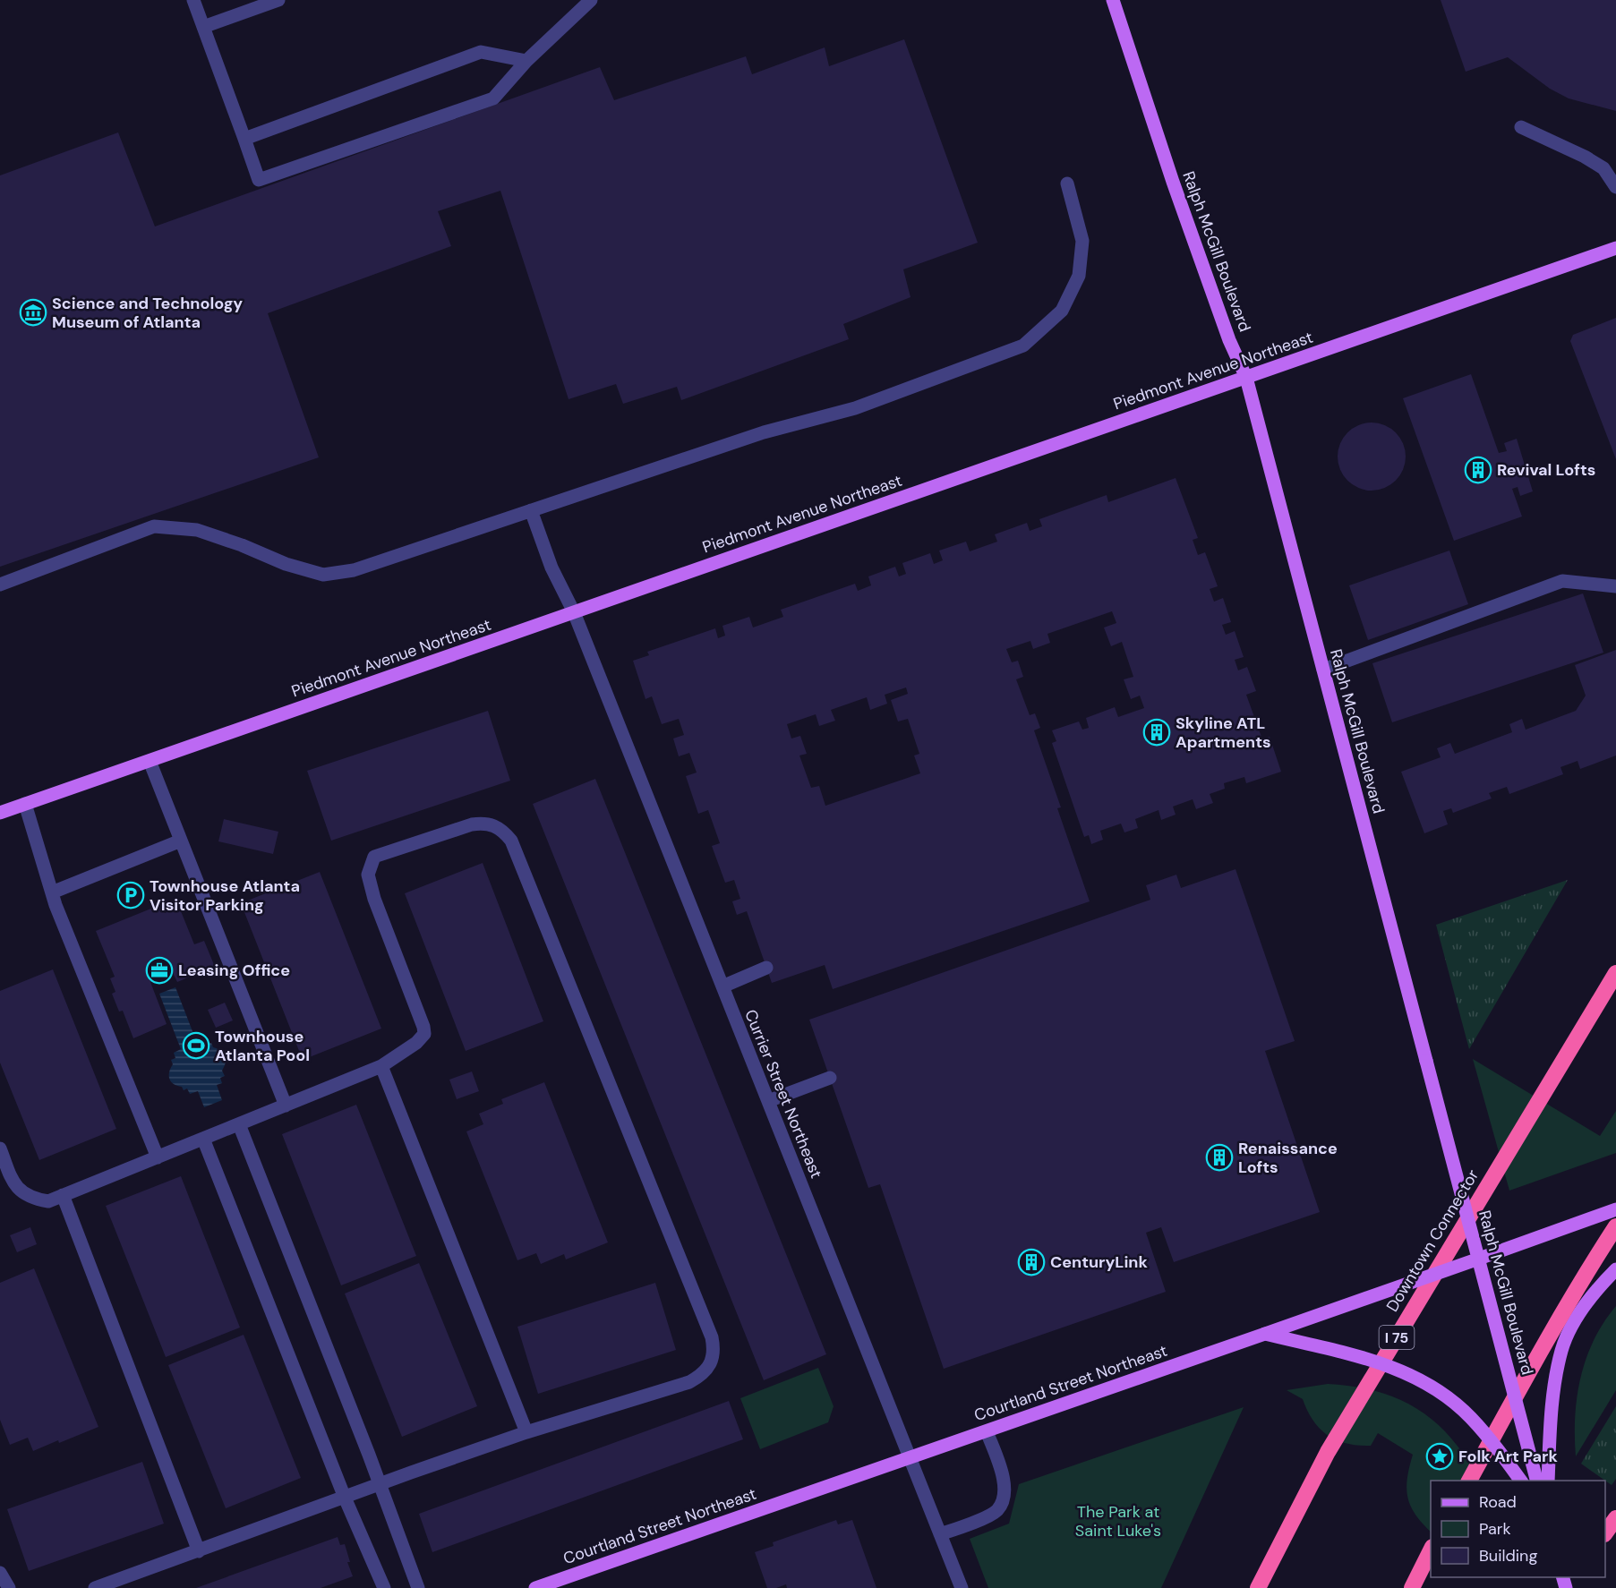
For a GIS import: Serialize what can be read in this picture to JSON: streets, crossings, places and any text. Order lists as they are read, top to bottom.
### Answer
{
  "streets": {
    "highway": ["Downtown Connector", "I 75"],
    "main road": ["Ralph McGill Boulevard", "Piedmont Avenue Northeast", "Courtland Street Northeast"],
    "street": ["Currier Street Northeast"]
  },
  "crossings": [
    ["Ralph McGill Boulevard", "Piedmont Avenue Northeast"],
    ["Ralph McGill Boulevard", "Courtland Street Northeast"],
    ["Piedmont Avenue Northeast", "Currier Street Northeast"],
    ["Currier Street Northeast", "Courtland Street Northeast"]
  ],
  "parks": ["The Park at Saint Luke's"],
  "places": {
    "museum": ["Science and Technology Museum of Atlanta"],
    "building": [
      "Revival Lofts",
      "Skyline ATL Apartments",
      "Renaissance Lofts",
      "CenturyLink"
    ],
    "parking": ["Townhouse Atlanta Visitor Parking"],
    "office": ["Leasing Office"],
    "sports": ["Townhouse Atlanta Pool"],
    "place": ["Folk Art Park"]
  },
  "legend": ["Road", "Park", "Building"]
}
